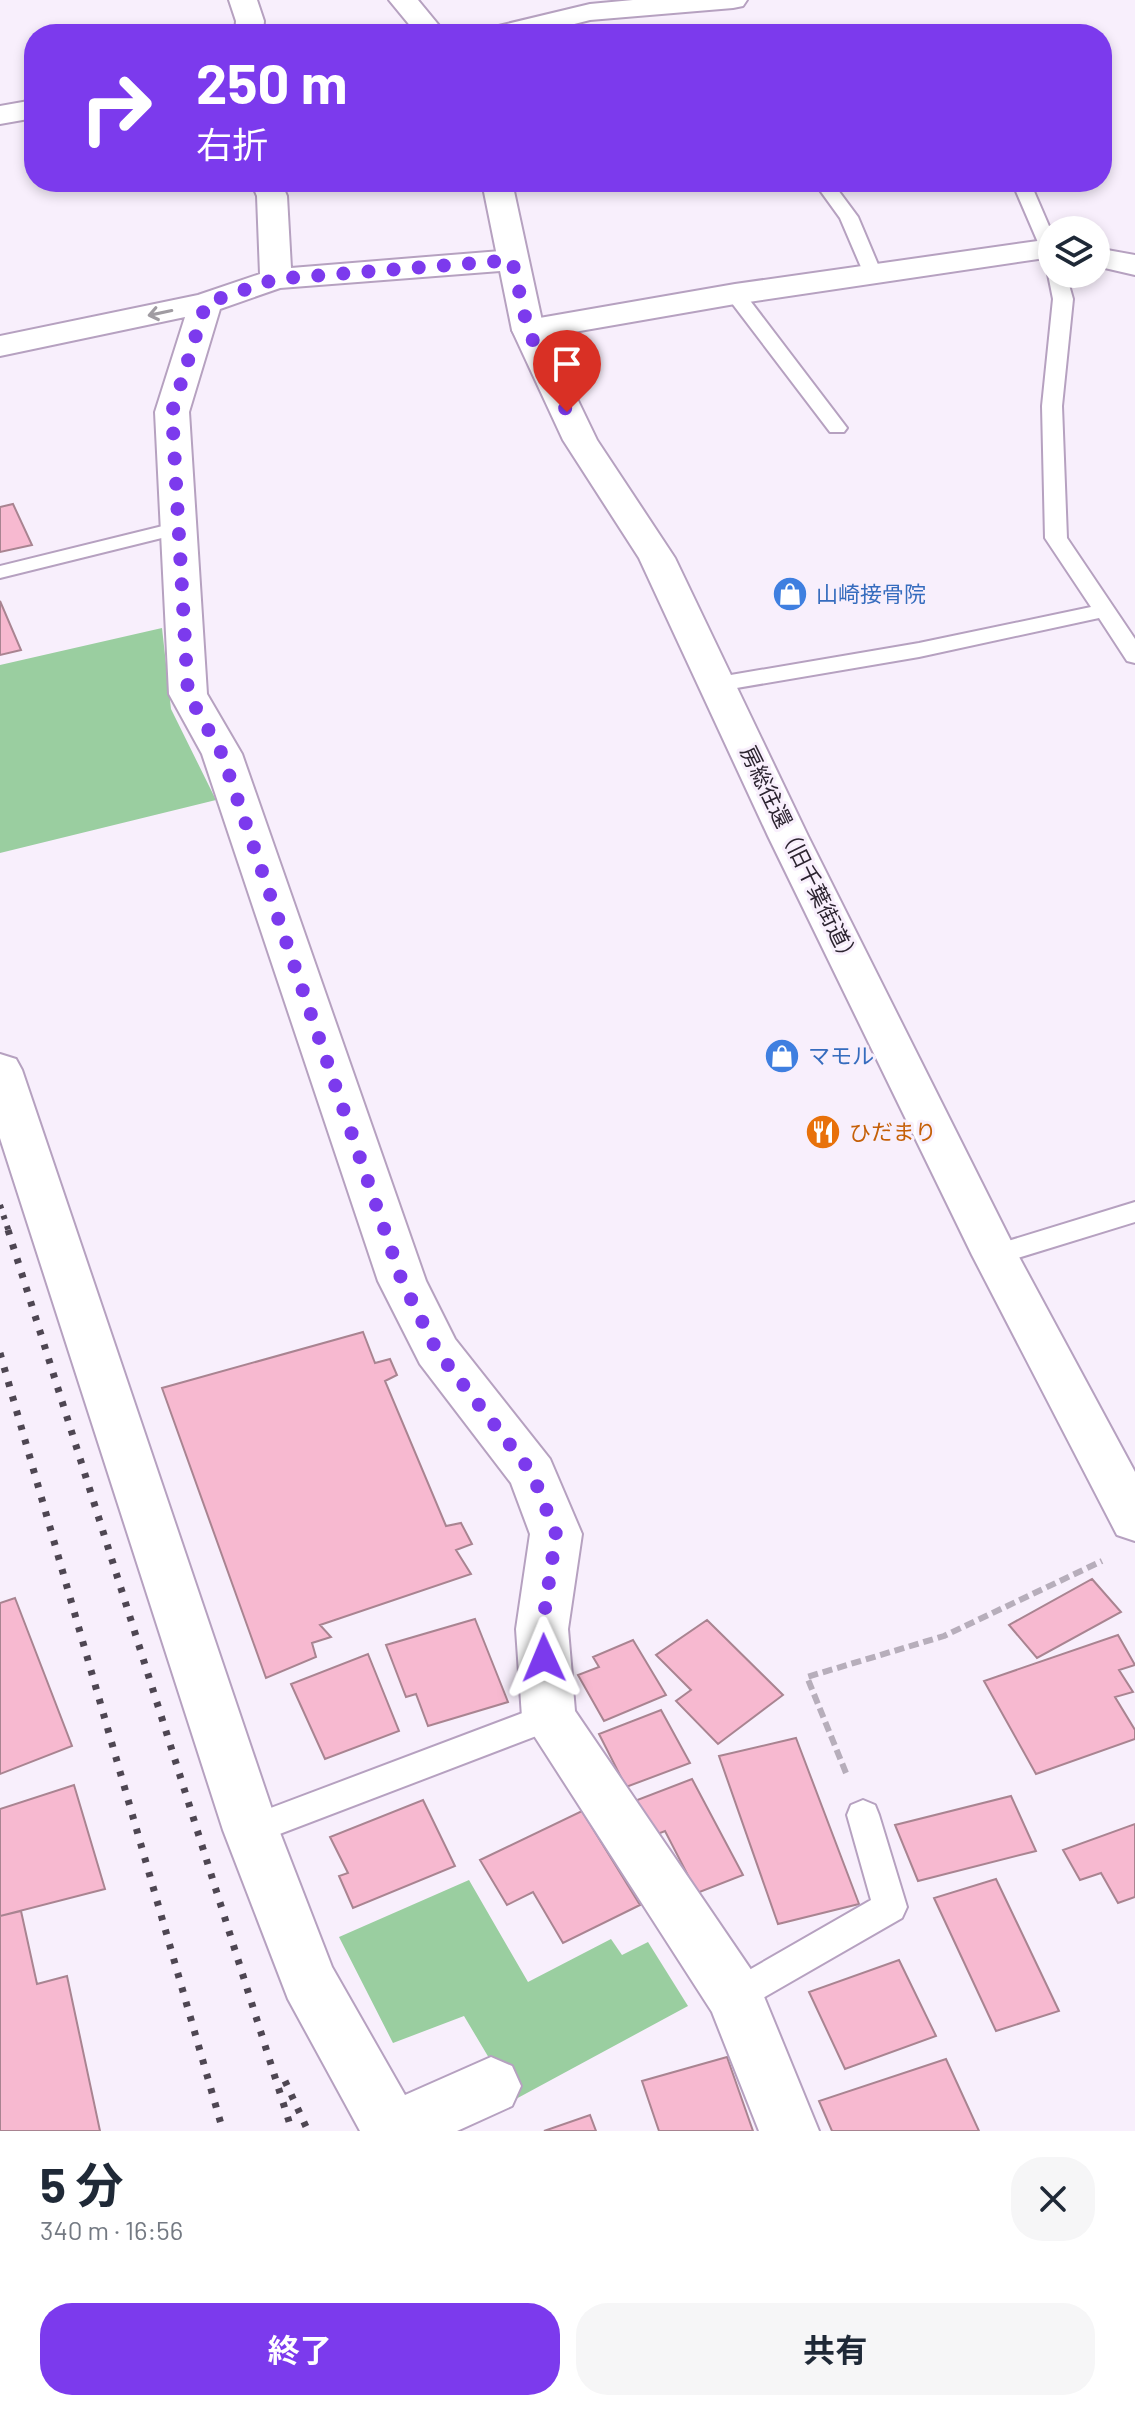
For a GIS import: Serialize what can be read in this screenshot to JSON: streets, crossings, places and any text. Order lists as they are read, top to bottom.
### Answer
{
  "streets": {
    "street": ["房総往還（旧千葉街道）"]
  },
  "places": {
    "shop": ["山崎接骨院", "マモル"],
    "restaurant": ["ひだまり"]
  },
  "page": {
    "turn": ["250 m", "右折"],
    "heading": ["5 分", "340 m · 16:56"],
    "buttons": ["終了", "共有"]
  }
}
